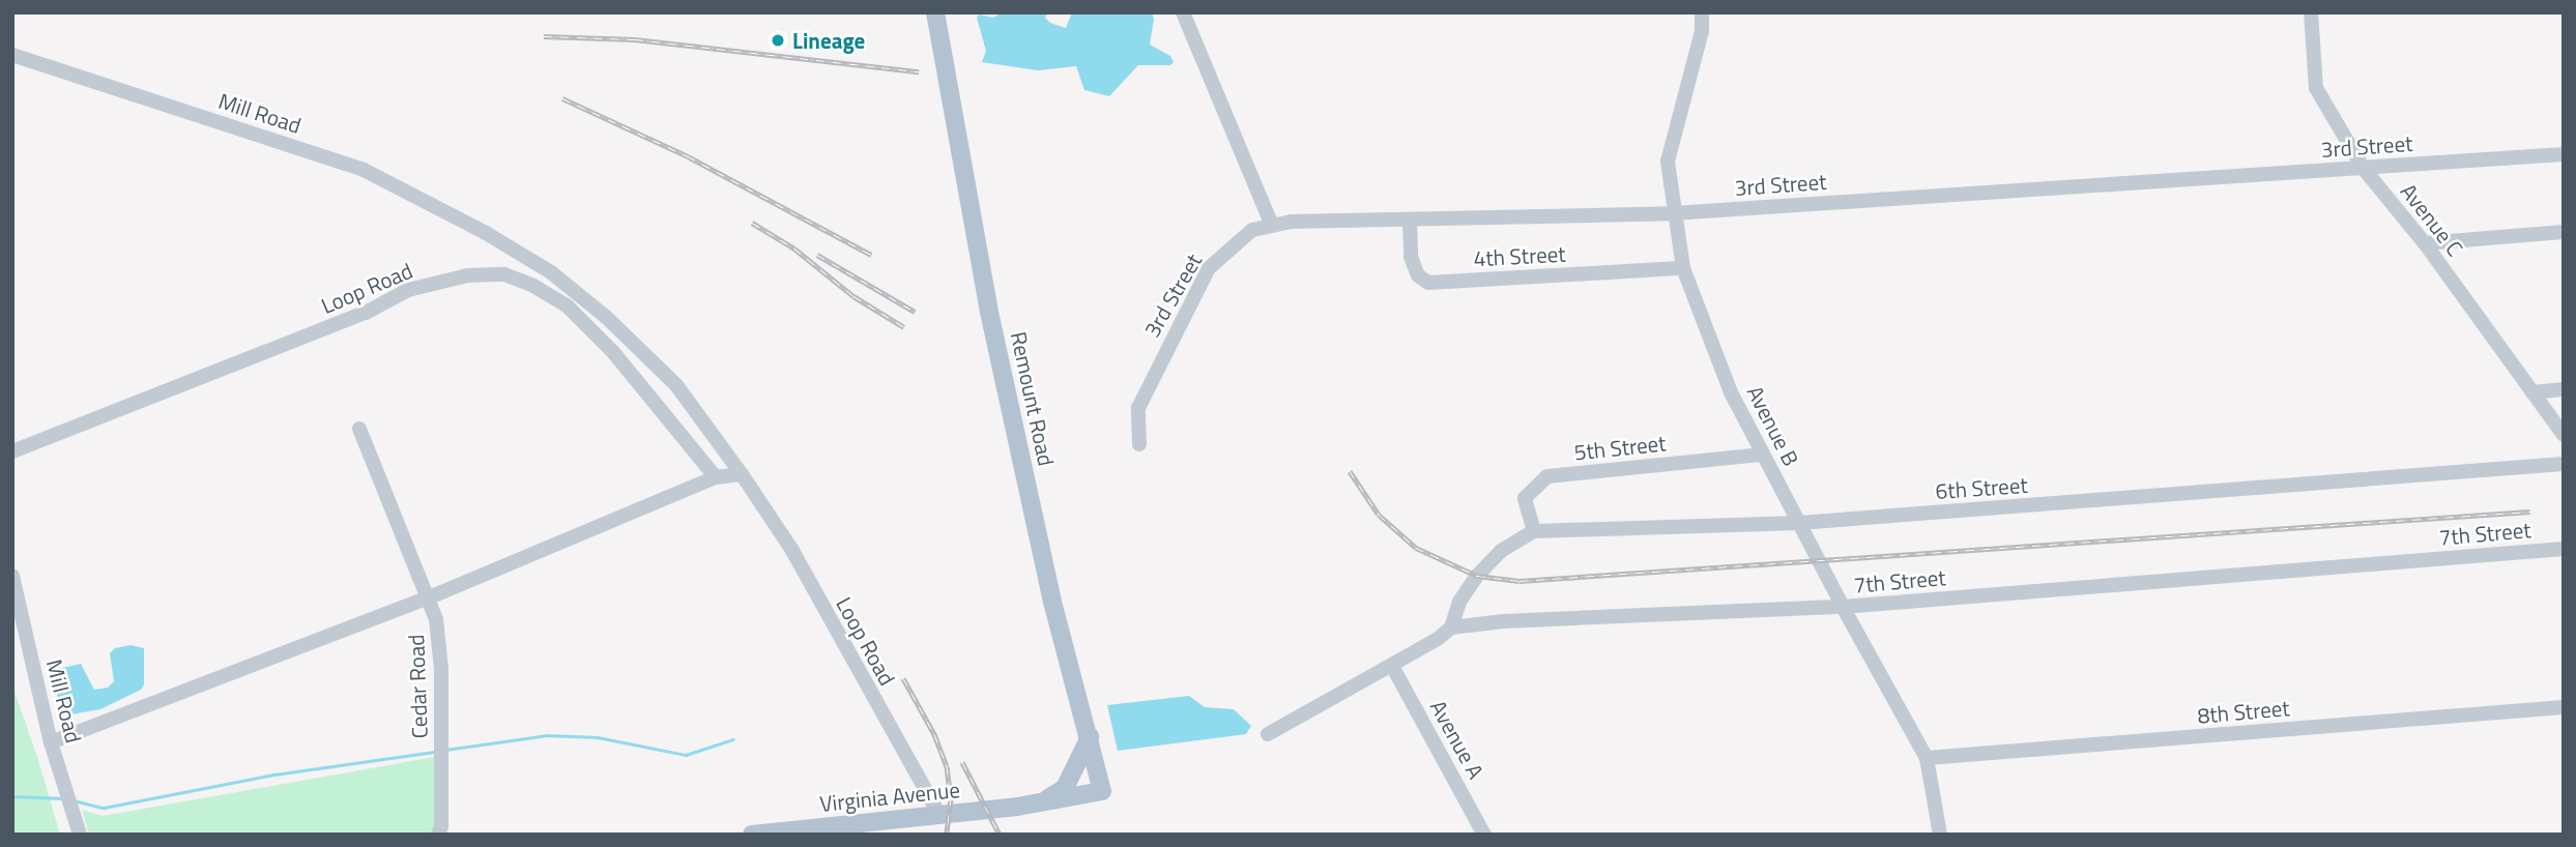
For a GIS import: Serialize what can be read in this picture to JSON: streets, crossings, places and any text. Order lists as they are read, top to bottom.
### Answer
{
  "streets": {
    "main road": ["Remount Road", "Virginia Avenue"],
    "street": [
      "Mill Road",
      "3rd Street",
      "Avenue C",
      "4th Street",
      "Loop Road",
      "Avenue B",
      "5th Street",
      "6th Street",
      "7th Street",
      "Cedar Road",
      "8th Street",
      "Avenue A"
    ]
  },
  "crossings": [
    ["Mill Road", "Loop Road"],
    ["3rd Street", "Avenue C"],
    ["3rd Street", "4th Street"],
    ["3rd Street", "Avenue B"],
    ["4th Street", "Avenue B"],
    ["Loop Road", "Virginia Avenue"],
    ["Remount Road", "Virginia Avenue"],
    ["Avenue B", "5th Street"],
    ["Avenue B", "6th Street"],
    ["Avenue B", "7th Street"],
    ["Avenue B", "8th Street"],
    ["5th Street", "6th Street"],
    ["6th Street", "7th Street"],
    ["7th Street", "Avenue A"]
  ],
  "places": ["Lineage"]
}
